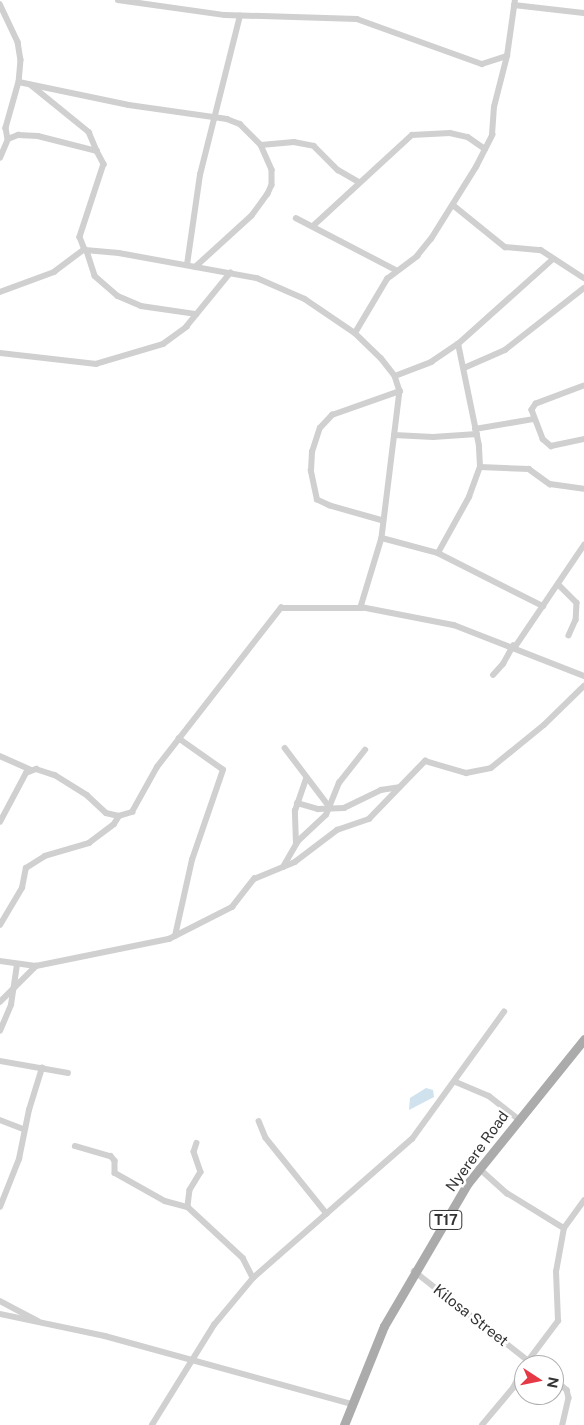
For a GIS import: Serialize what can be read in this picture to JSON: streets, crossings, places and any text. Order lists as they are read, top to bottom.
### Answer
{
  "streets": {
    "main road": ["Nyerere Road", "T17"],
    "street": ["Kilosa Street"]
  },
  "crossings": [
    ["Nyerere Road", "Kilosa Street"]
  ],
  "north": "right"
}
